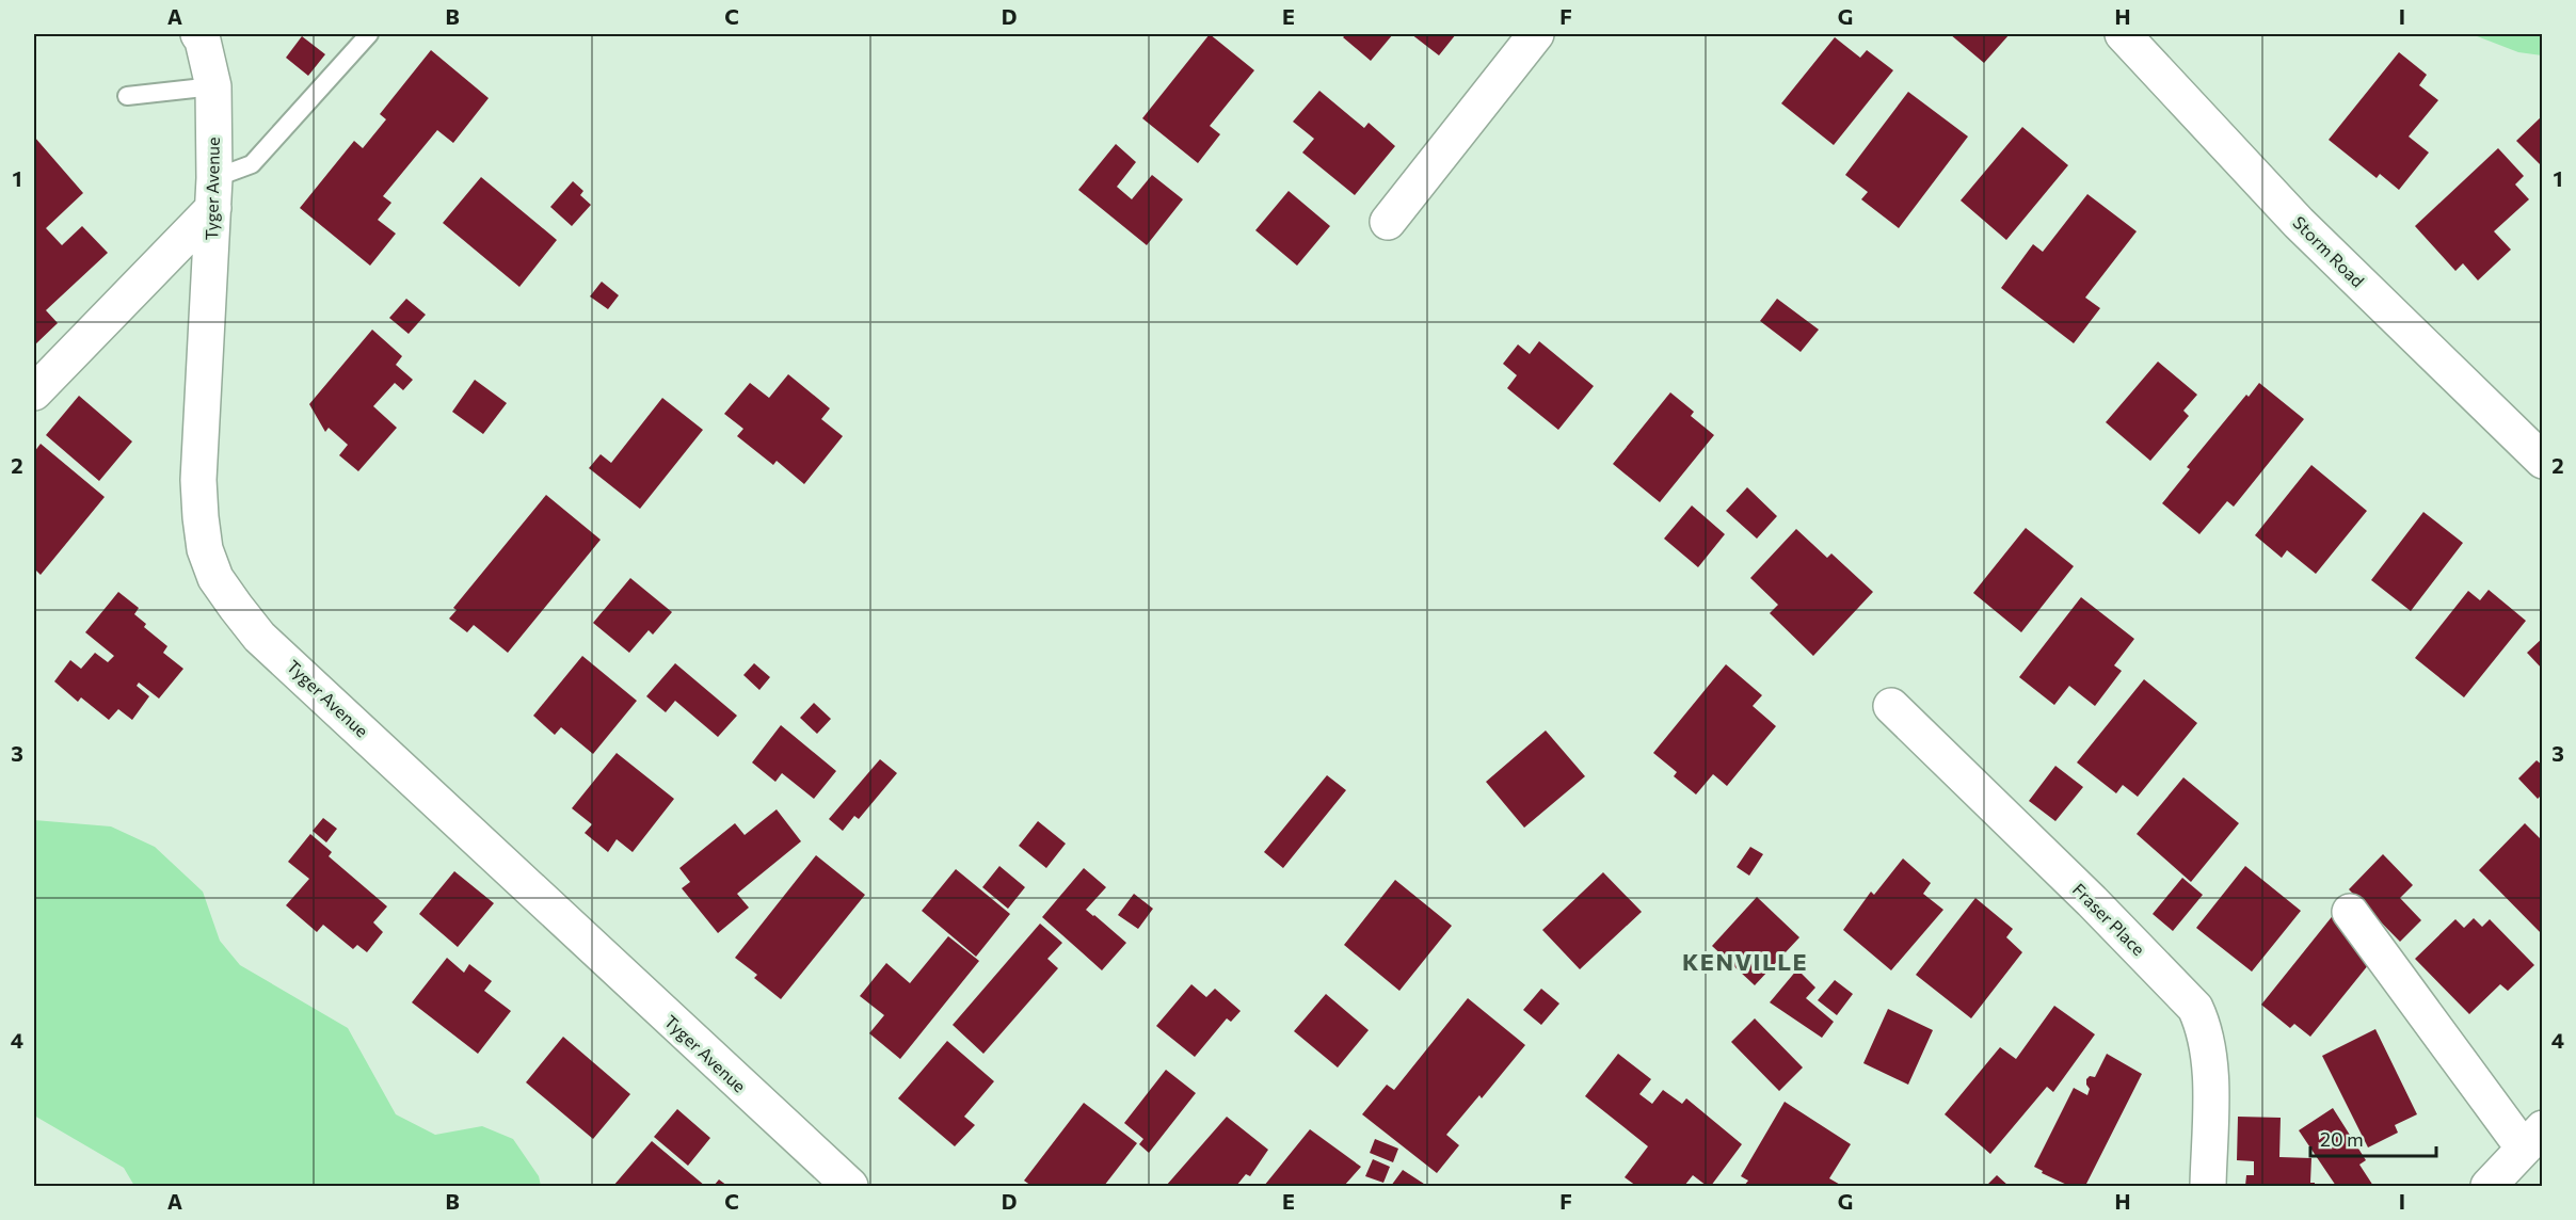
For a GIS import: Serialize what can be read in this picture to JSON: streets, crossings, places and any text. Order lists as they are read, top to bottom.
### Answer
{
  "streets": {
    "street": ["Tyger Avenue", "Storm Road", "Fraser Place"]
  },
  "districts": ["KENVILLE"],
  "scale_bar": "20 m",
  "grid": {
    "columns": [
      "A",
      "B",
      "C",
      "D",
      "E",
      "F",
      "G",
      "H",
      "I"
    ],
    "rows": [
      "1",
      "2",
      "3",
      "4"
    ]
  }
}
